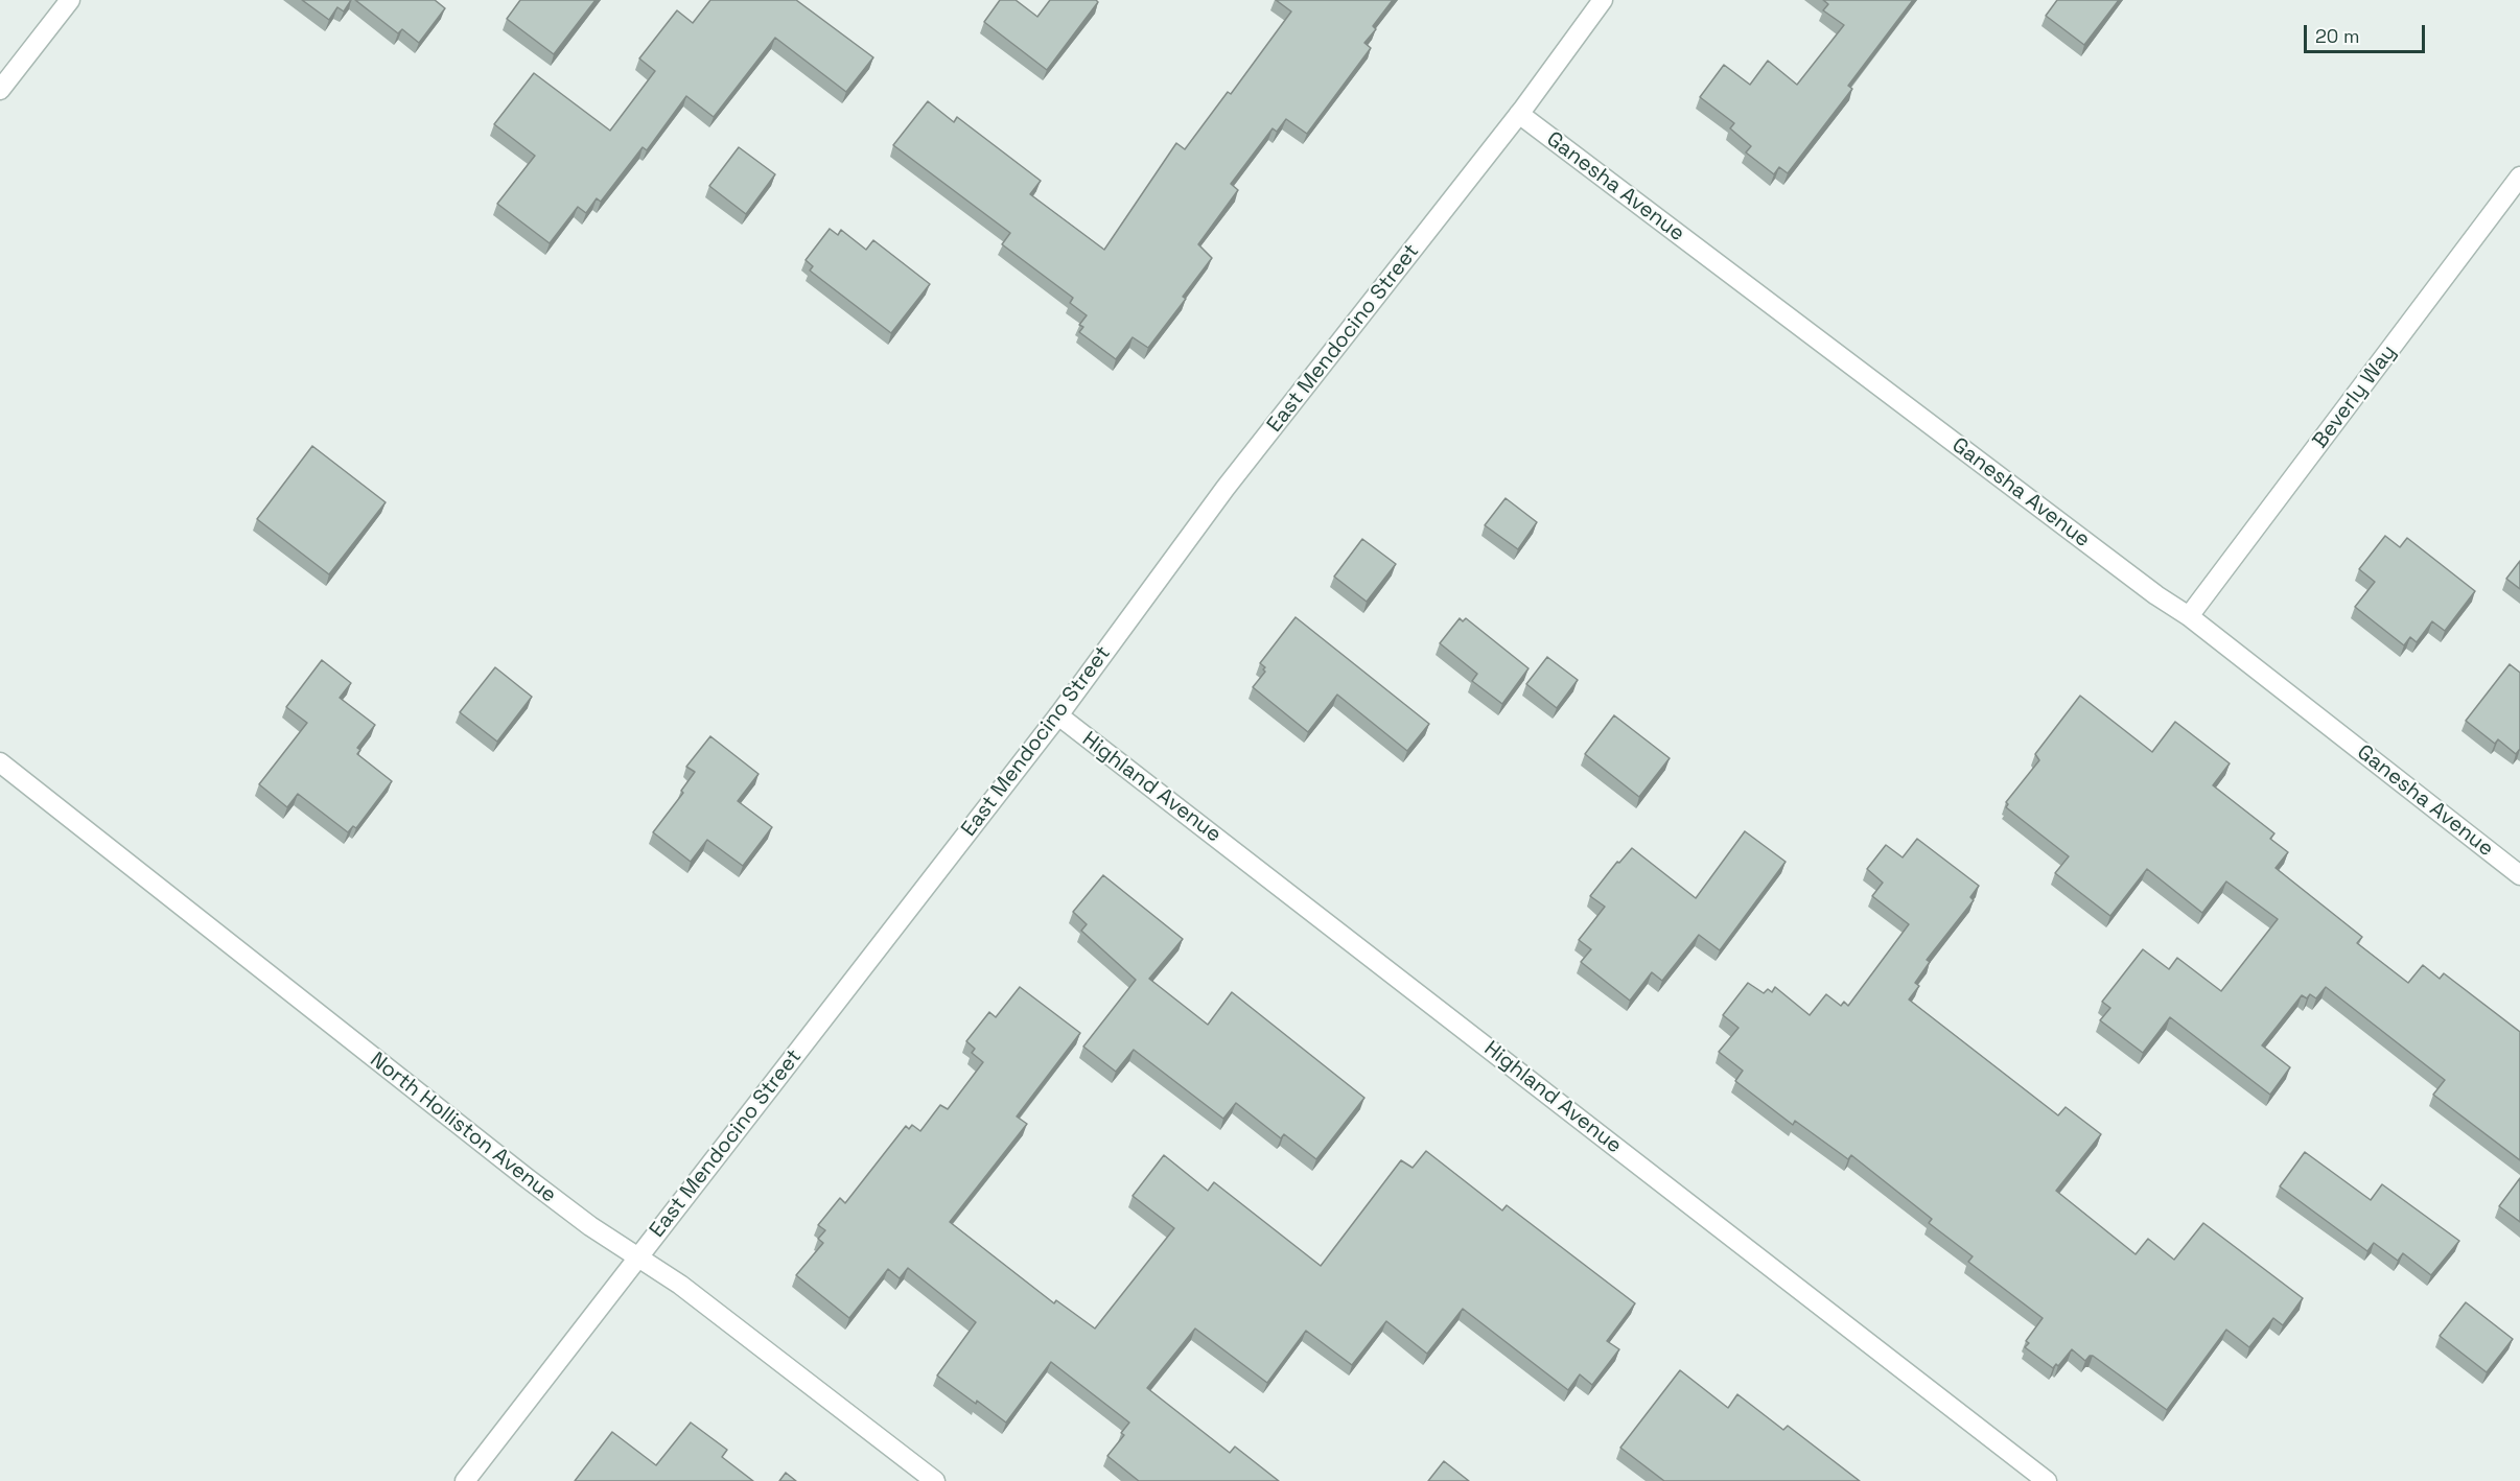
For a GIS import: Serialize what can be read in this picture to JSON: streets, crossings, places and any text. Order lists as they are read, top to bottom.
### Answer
{
  "streets": {
    "street": [
      "Ganesha Avenue",
      "East Mendocino Street",
      "Beverly Way",
      "Highland Avenue",
      "North Holliston Avenue"
    ]
  },
  "crossings": [
    ["Ganesha Avenue", "East Mendocino Street"],
    ["Ganesha Avenue", "Beverly Way"],
    ["East Mendocino Street", "Highland Avenue"],
    ["East Mendocino Street", "North Holliston Avenue"]
  ],
  "scale_bar": "20 m"
}
